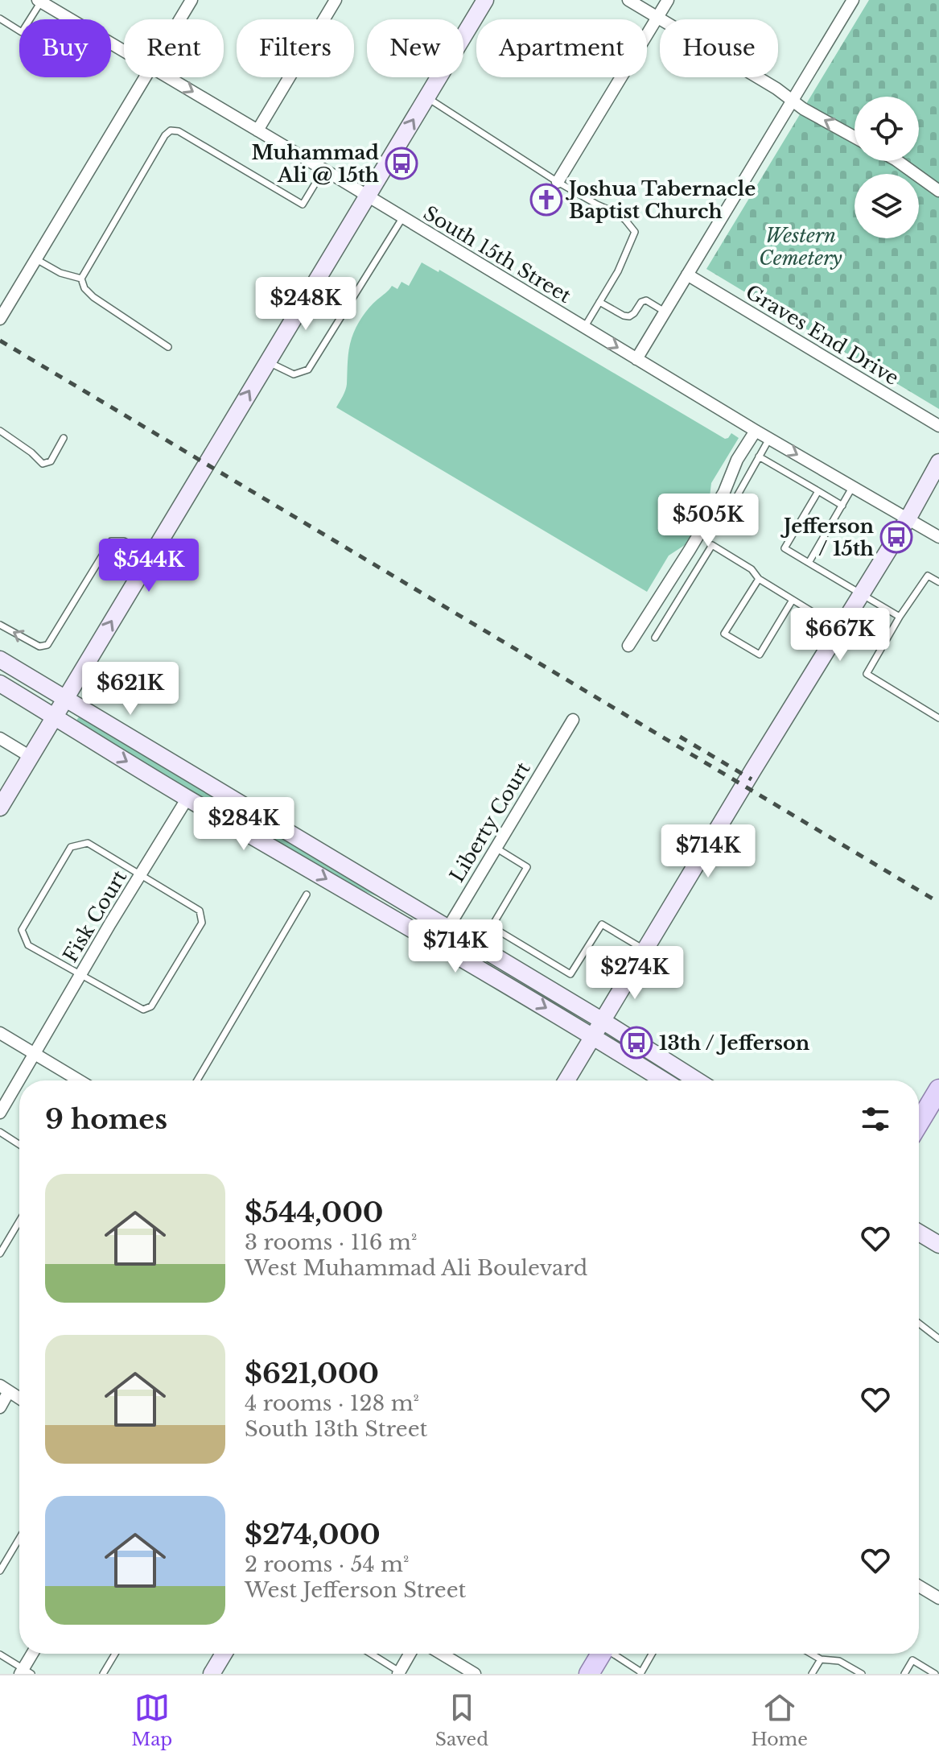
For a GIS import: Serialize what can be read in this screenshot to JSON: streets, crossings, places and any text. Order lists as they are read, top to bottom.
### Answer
{
  "streets": {
    "street": [
      "South 15th Street",
      "Graves End Drive",
      "Liberty Court",
      "Fisk Court"
    ]
  },
  "parks": ["Western Cemetery"],
  "places": {
    "bus stop": ["Muhammad Ali @ 15th", "Jefferson / 15th", "13th / Jefferson"],
    "church": ["Joshua Tabernacle Baptist Church"]
  },
  "page": {
    "chip": [
      "Buy",
      "Rent",
      "Filters",
      "New",
      "Apartment",
      "House"
    ],
    "price": [
      "$248K",
      "$505K",
      "$544K",
      "$667K",
      "$621K",
      "$284K",
      "$714K",
      "$714K",
      "$274K"
    ],
    "heading": "9 homes",
    "list": [
      {
        "name": "$544,000",
        "note": "3 rooms · 116 m² · West Muhammad Ali Boulevard"
      },
      {
        "name": "$621,000",
        "note": "4 rooms · 128 m² · South 13th Street"
      },
      {
        "name": "$274,000",
        "note": "2 rooms · 54 m² · West Jefferson Street"
      }
    ],
    "tabs": ["Map", "Saved", "Home"]
  }
}
